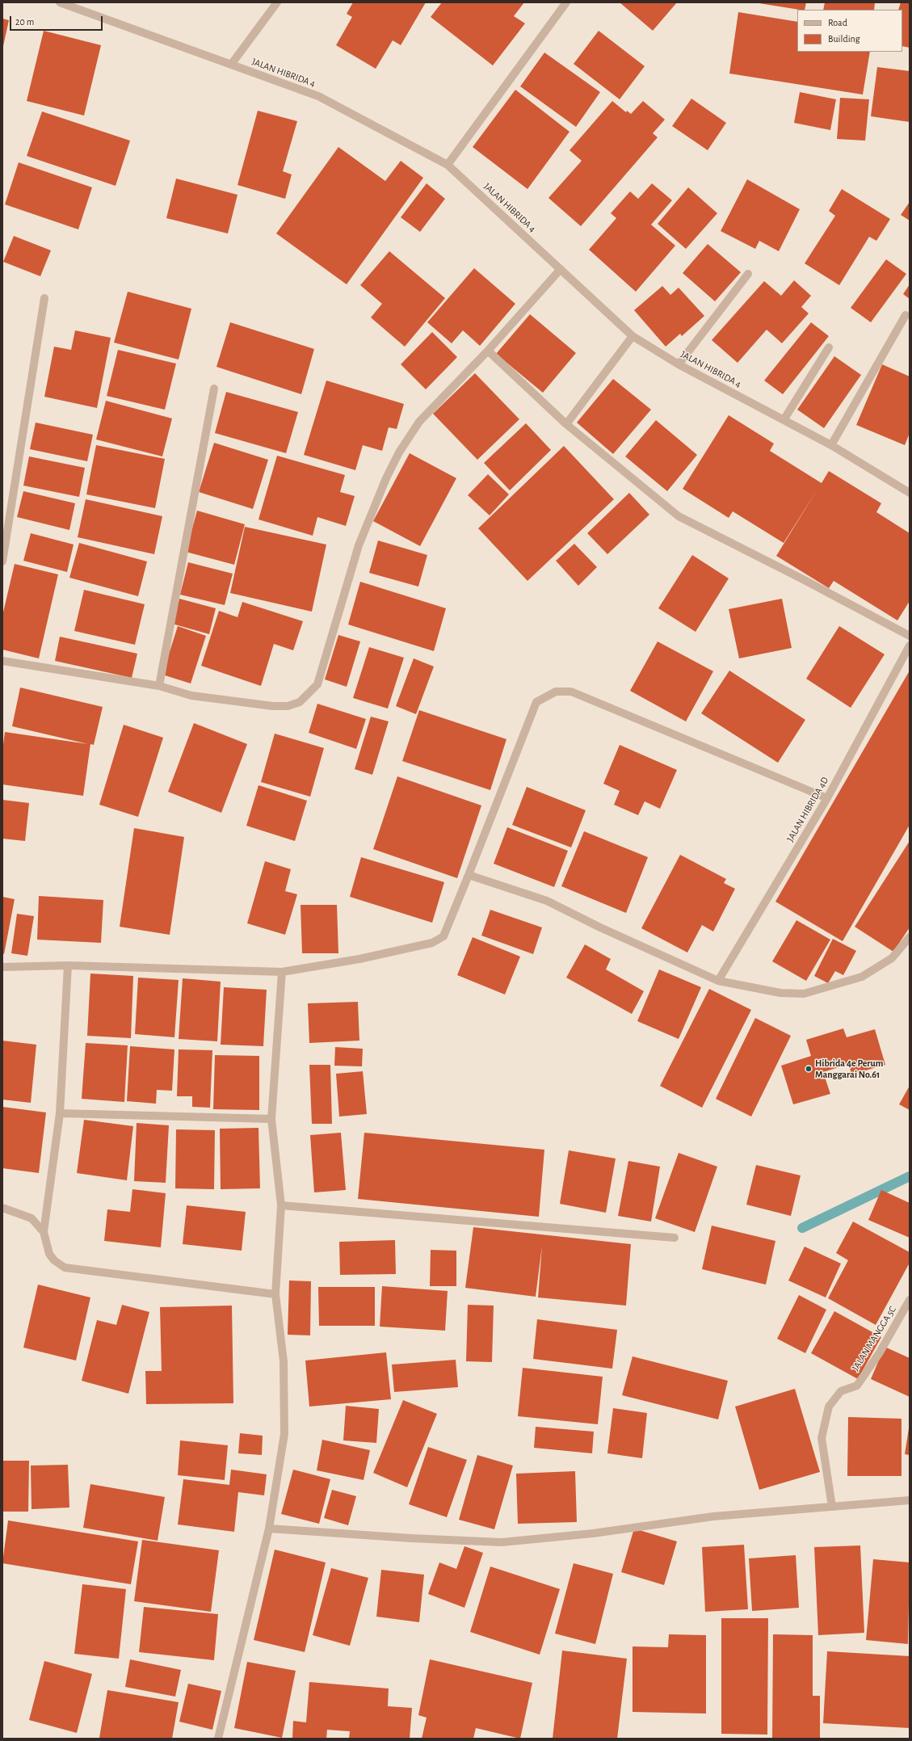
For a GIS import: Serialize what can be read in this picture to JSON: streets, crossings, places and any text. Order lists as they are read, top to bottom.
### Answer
{
  "streets": {
    "street": ["JALAN HIBRIDA 4", "JALAN HIBRIDA 4D", "JALAN MANGGA 5C"]
  },
  "places": ["Hibrida 4e Perum Manggarai No.61"],
  "legend": ["Road", "Building"],
  "scale_bar": "20 m"
}
